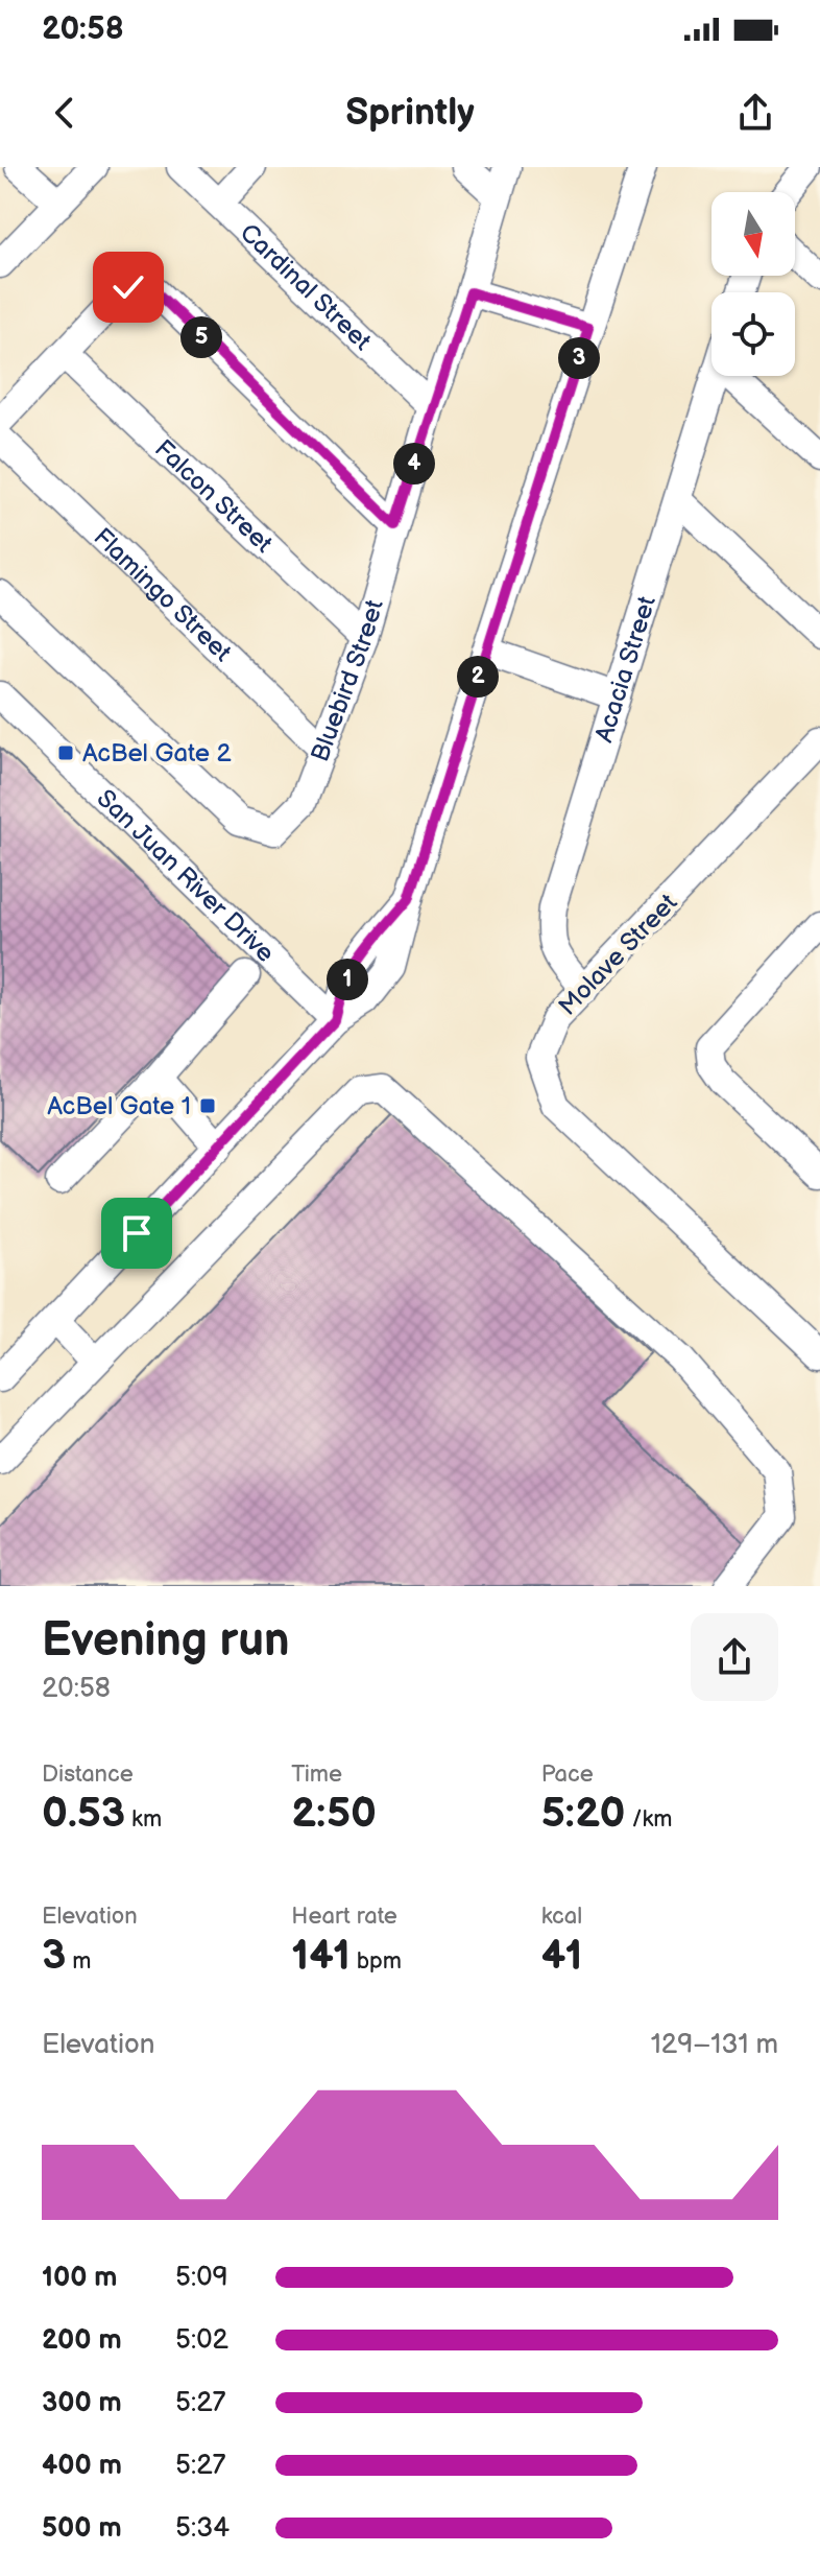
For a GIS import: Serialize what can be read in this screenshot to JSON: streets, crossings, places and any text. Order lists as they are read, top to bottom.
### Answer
{
  "streets": {
    "street": [
      "Cardinal Street",
      "Falcon Street",
      "Flamingo Street",
      "Acacia Street",
      "Bluebird Street",
      "San Juan River Drive",
      "Molave Street"
    ]
  },
  "crossings": [
    ["Cardinal Street", "Bluebird Street"],
    ["Falcon Street", "Bluebird Street"],
    ["Flamingo Street", "Bluebird Street"],
    ["Acacia Street", "Molave Street"]
  ],
  "places": {
    "transit": ["AcBel Gate 2", "AcBel Gate 1"]
  },
  "north": "bottom",
  "page": {
    "status": "20:58",
    "header": "Sprintly",
    "pins": [
      "5",
      "3",
      "4",
      "2",
      "1"
    ],
    "heading": ["Evening run", "20:58"],
    "stats": [
      ["Distance", "0.53 km"],
      ["Time", "2:50"],
      ["Pace", "5:20 /km"],
      ["Elevation", "3 m"],
      ["Heart rate", "141 bpm"],
      ["kcal", "41"]
    ],
    "chart": ["Elevation", "129–131 m"],
    "list": [
      {
        "name": "100 m",
        "note": "5:09"
      },
      {
        "name": "200 m",
        "note": "5:02"
      },
      {
        "name": "300 m",
        "note": "5:27"
      },
      {
        "name": "400 m",
        "note": "5:27"
      },
      {
        "name": "500 m",
        "note": "5:34"
      }
    ]
  }
}
